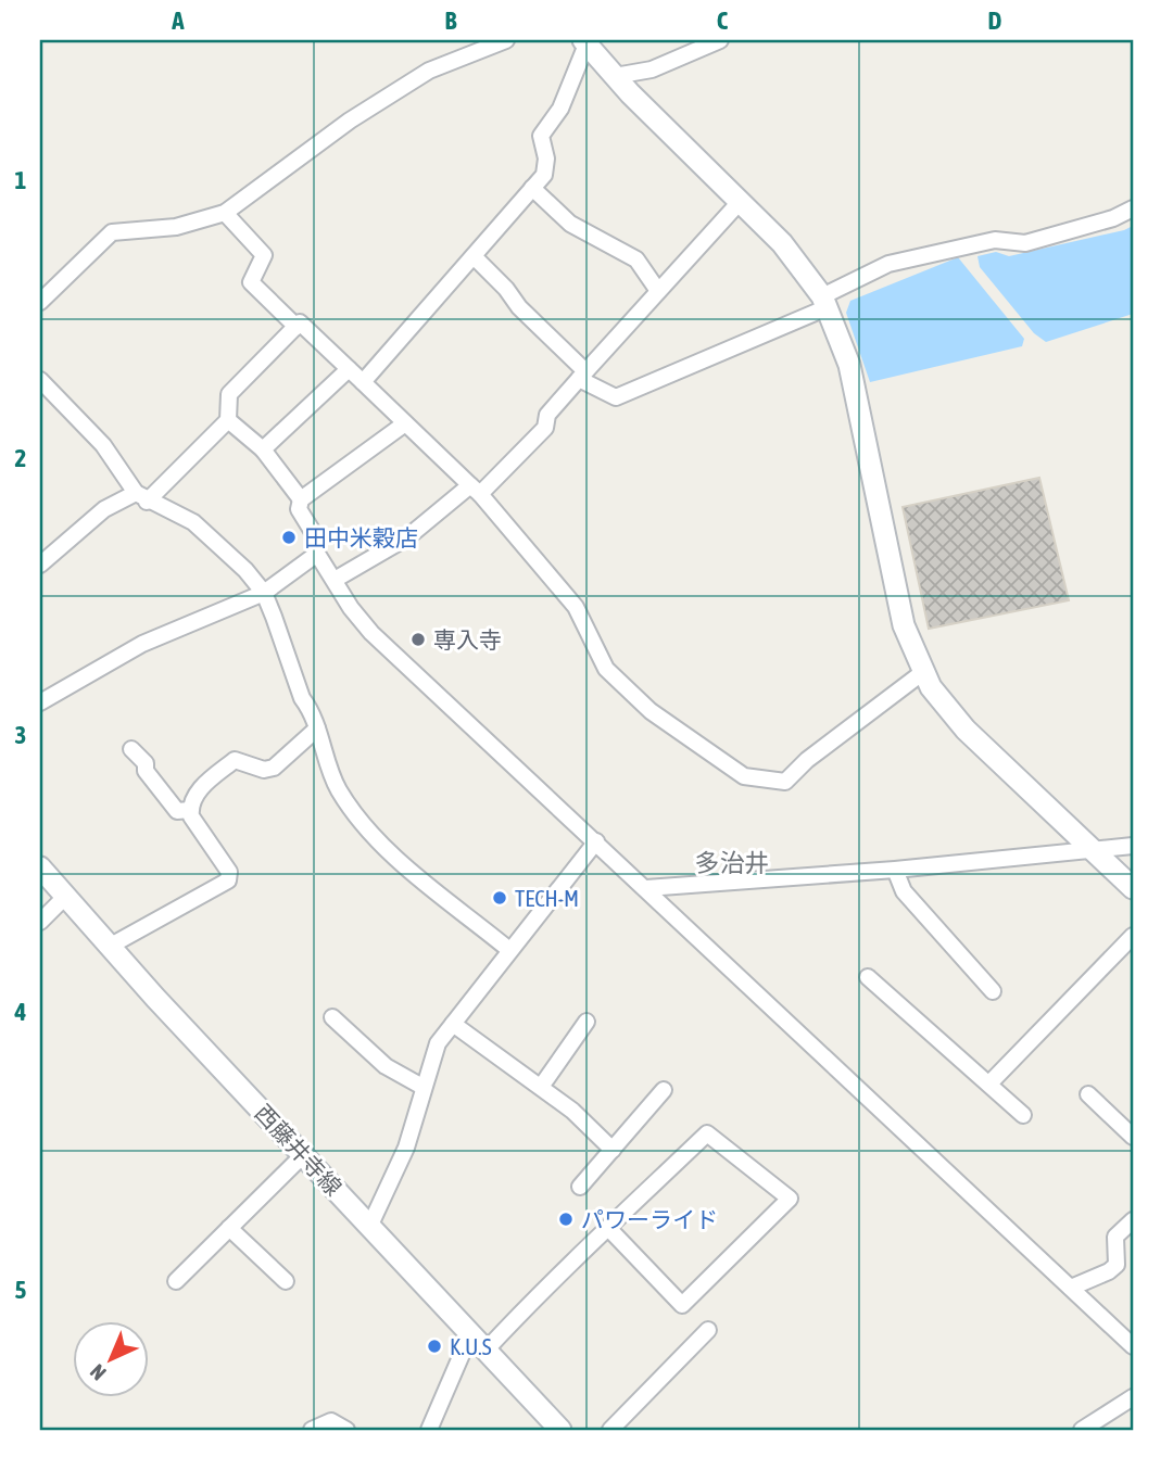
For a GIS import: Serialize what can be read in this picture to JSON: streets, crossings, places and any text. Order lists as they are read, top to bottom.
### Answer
{
  "streets": {
    "street": ["西藤井寺線"]
  },
  "districts": ["多治井"],
  "places": [
    "田中米穀店",
    "専入寺",
    "TECH-M",
    "パワーライド",
    "K.U.S"
  ],
  "north": "bottom left",
  "grid": {
    "columns": [
      "A",
      "B",
      "C",
      "D"
    ],
    "rows": [
      "1",
      "2",
      "3",
      "4",
      "5"
    ]
  }
}
